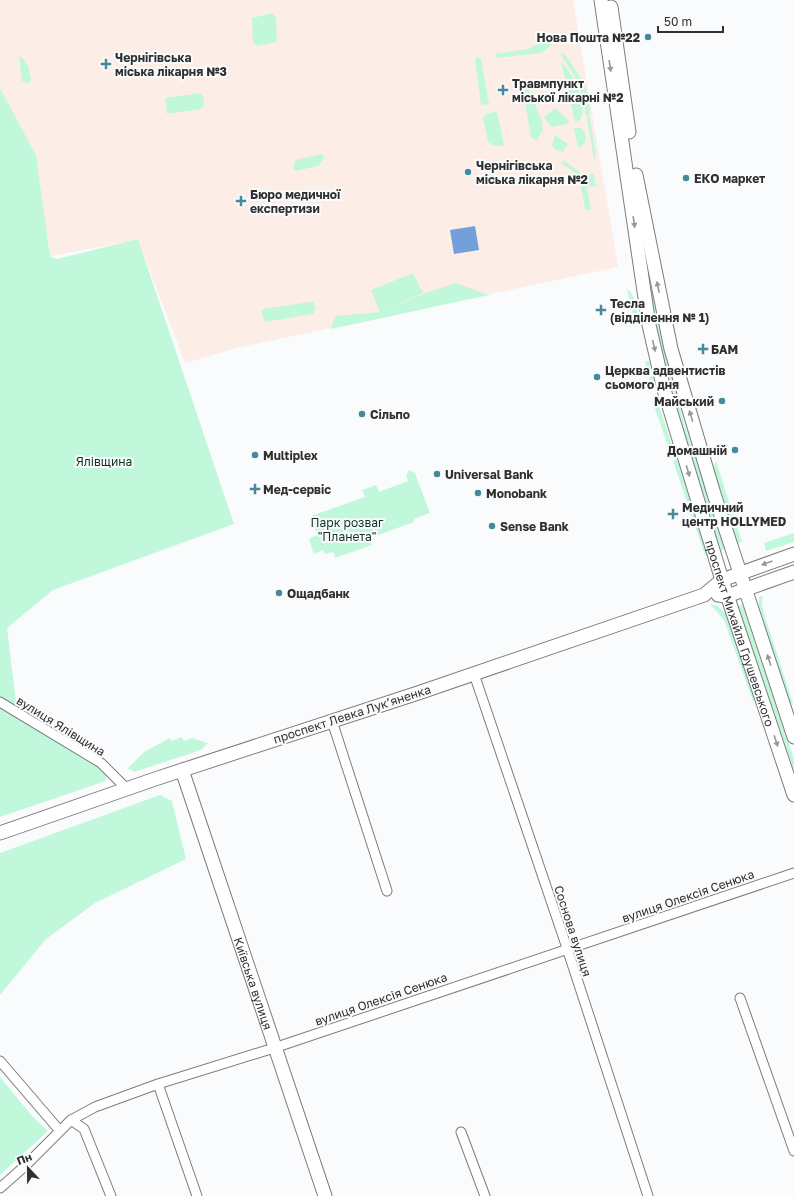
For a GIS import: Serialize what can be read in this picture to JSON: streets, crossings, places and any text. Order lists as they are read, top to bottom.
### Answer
{
  "streets": {
    "main road": ["проспект Михайла Грушевського", "проспект Левка Лукʼяненка", "Київська вулиця"],
    "street": ["вулиця Ялівщина", "вулиця Олексія Сенюка", "Соснова вулиця"]
  },
  "crossings": [
    ["проспект Михайла Грушевського", "проспект Левка Лукʼяненка"],
    ["проспект Левка Лукʼяненка", "вулиця Ялівщина"],
    ["проспект Левка Лукʼяненка", "Соснова вулиця"],
    ["проспект Левка Лукʼяненка", "Київська вулиця"],
    ["вулиця Олексія Сенюка", "Соснова вулиця"],
    ["вулиця Олексія Сенюка", "Київська вулиця"]
  ],
  "parks": ["Ялівщина", "Парк розваг \"Планета\""],
  "places": {
    "other": [
      "Нова Пошта №22",
      "Чернігівська міська лікарня №2",
      "ЕКО маркет",
      "Церква адвентистів сьомого дня",
      "Майський",
      "Сільпо",
      "Домашній",
      "Multiplex",
      "Universal Bank",
      "Monobank",
      "Sense Bank",
      "Ощадбанк"
    ],
    "health": [
      "Чернігівська міська лікарня №3",
      "Травмпункт міської лікарні №2",
      "Бюро медичної експертизи",
      "Тесла (відділення № 1)",
      "БАМ",
      "Мед-сервіс",
      "Медичний центр HOLLYMED"
    ]
  },
  "scale_bar": "50 m",
  "north": "top"
}
